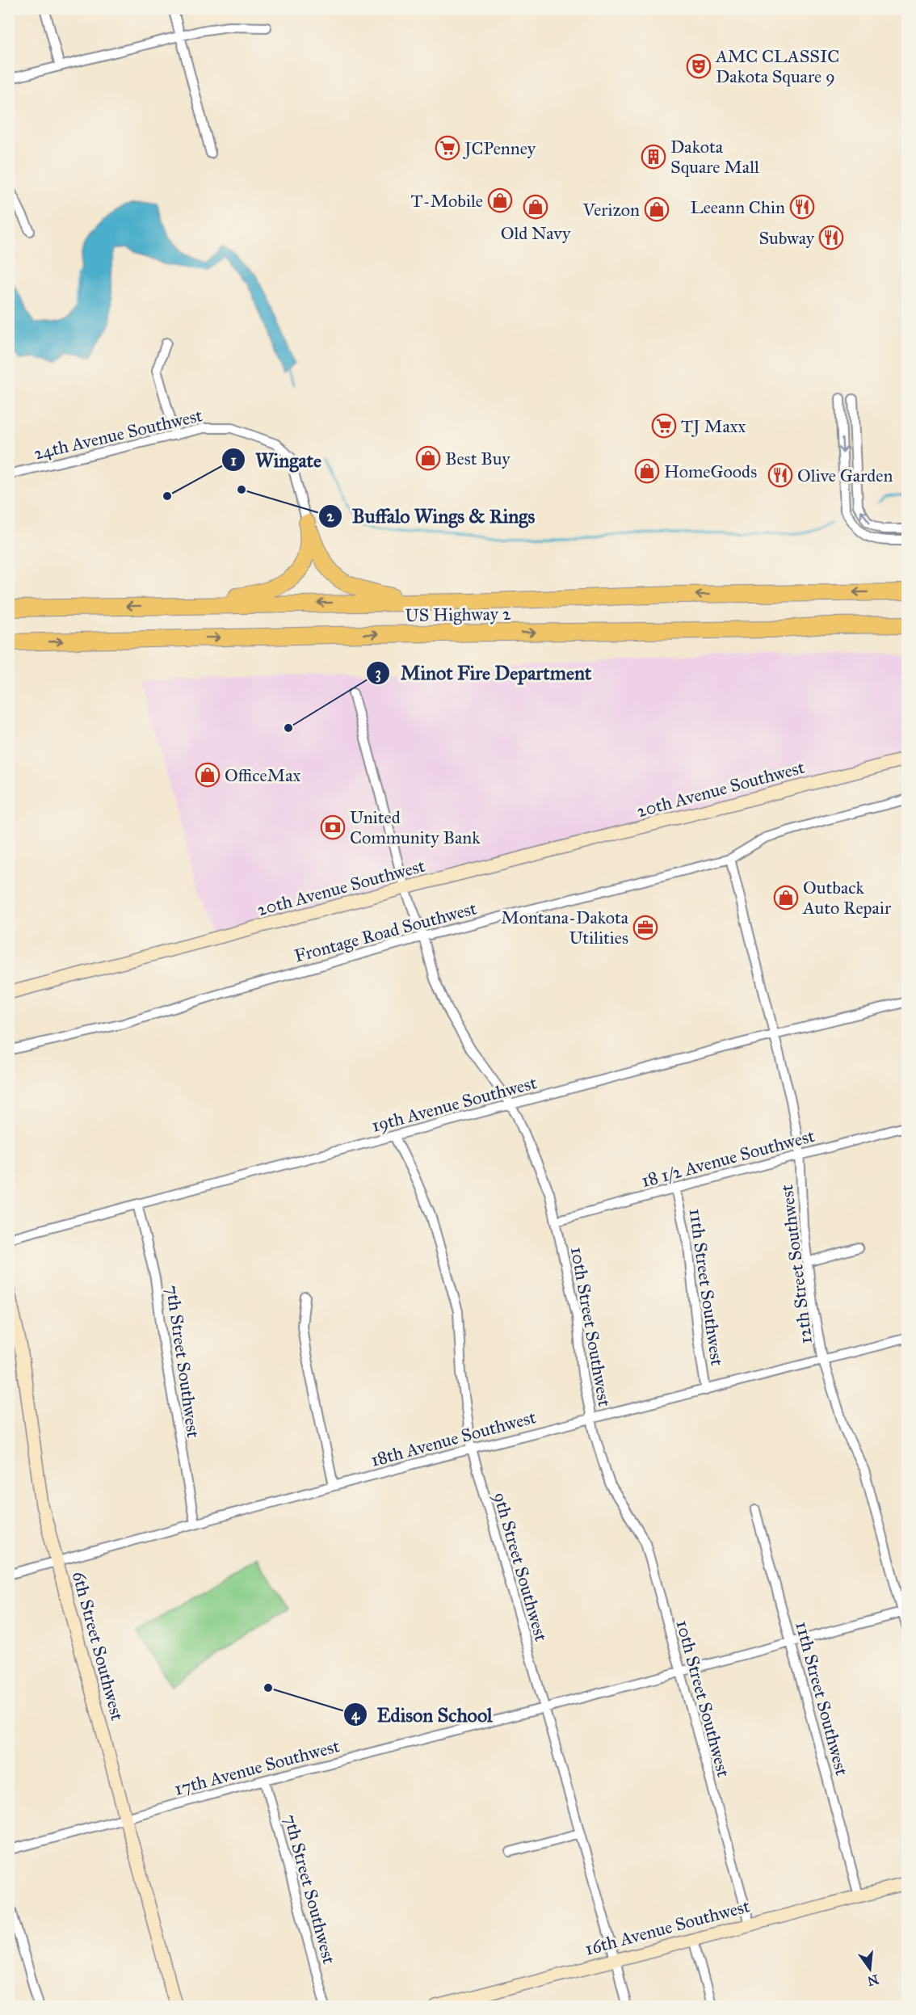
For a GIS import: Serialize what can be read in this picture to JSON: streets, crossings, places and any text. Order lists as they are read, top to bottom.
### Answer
{
  "streets": {
    "highway": ["US Highway 2"],
    "street": [
      "24th Avenue Southwest",
      "20th Avenue Southwest",
      "Frontage Road Southwest",
      "19th Avenue Southwest",
      "18 1/2 Avenue Southwest",
      "12th Street Southwest",
      "11th Street Southwest",
      "10th Street Southwest",
      "7th Street Southwest",
      "18th Avenue Southwest",
      "9th Street Southwest",
      "6th Street Southwest",
      "17th Avenue Southwest",
      "16th Avenue Southwest"
    ]
  },
  "crossings": [
    ["20th Avenue Southwest", "10th Street Southwest"],
    ["Frontage Road Southwest", "12th Street Southwest"],
    ["Frontage Road Southwest", "10th Street Southwest"],
    ["19th Avenue Southwest", "12th Street Southwest"],
    ["19th Avenue Southwest", "10th Street Southwest"],
    ["19th Avenue Southwest", "7th Street Southwest"],
    ["19th Avenue Southwest", "9th Street Southwest"],
    ["18 1/2 Avenue Southwest", "12th Street Southwest"],
    ["18 1/2 Avenue Southwest", "11th Street Southwest"],
    ["18 1/2 Avenue Southwest", "10th Street Southwest"],
    ["12th Street Southwest", "18th Avenue Southwest"],
    ["12th Street Southwest", "17th Avenue Southwest"],
    ["11th Street Southwest", "18th Avenue Southwest"],
    ["11th Street Southwest", "17th Avenue Southwest"],
    ["11th Street Southwest", "16th Avenue Southwest"],
    ["10th Street Southwest", "18th Avenue Southwest"],
    ["10th Street Southwest", "17th Avenue Southwest"],
    ["10th Street Southwest", "16th Avenue Southwest"],
    ["7th Street Southwest", "18th Avenue Southwest"],
    ["7th Street Southwest", "17th Avenue Southwest"],
    ["18th Avenue Southwest", "9th Street Southwest"],
    ["18th Avenue Southwest", "6th Street Southwest"],
    ["9th Street Southwest", "17th Avenue Southwest"],
    ["9th Street Southwest", "16th Avenue Southwest"],
    ["6th Street Southwest", "17th Avenue Southwest"]
  ],
  "places": {
    "theatre": ["AMC CLASSIC Dakota Square 9"],
    "supermarket": ["JCPenney", "TJ Maxx"],
    "building": ["Dakota Square Mall"],
    "shop": [
      "T-Mobile",
      "Old Navy",
      "Verizon",
      "Best Buy",
      "HomeGoods",
      "OfficeMax",
      "Outback Auto Repair"
    ],
    "restaurant": ["Leeann Chin", "Subway", "Olive Garden"],
    "other": [
      "Buffalo Wings & Rings",
      "Wingate",
      "Minot Fire Department",
      "Edison School"
    ],
    "bank": ["United Community Bank"],
    "office": ["Montana-Dakota Utilities"]
  },
  "north": "bottom"
}
